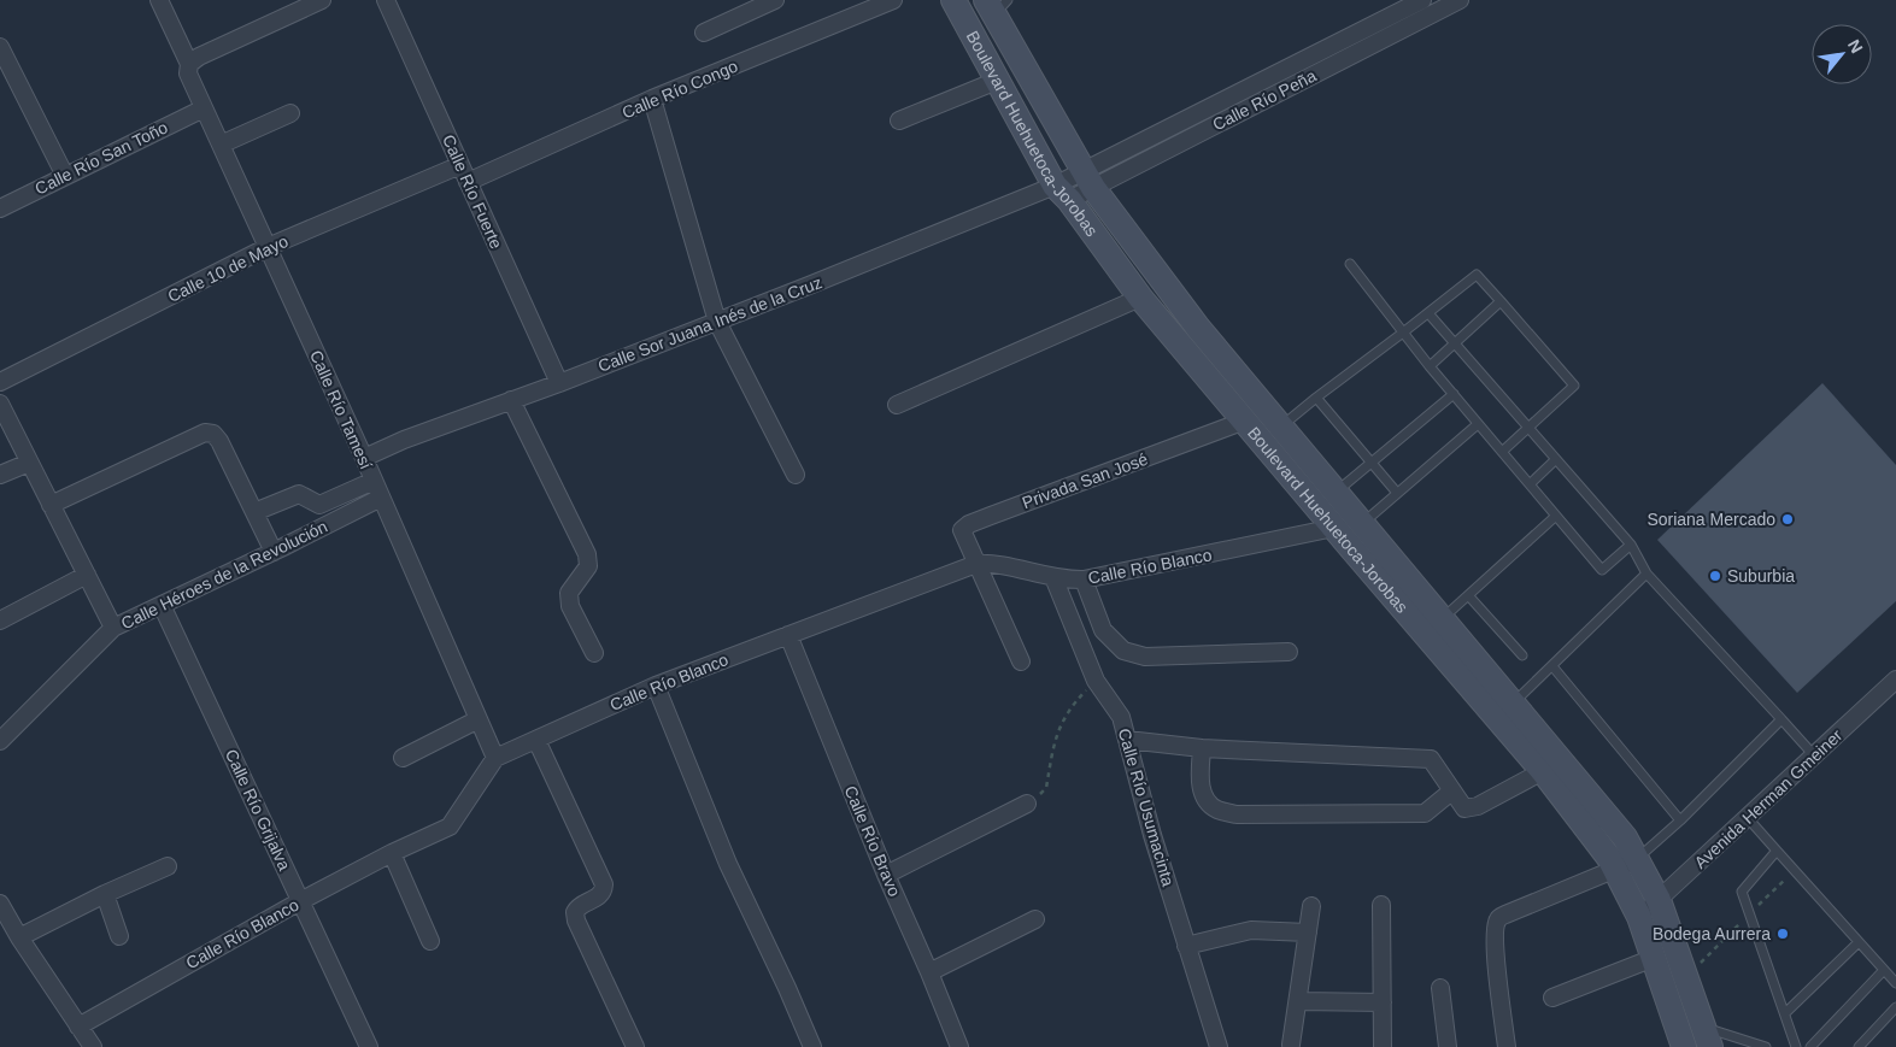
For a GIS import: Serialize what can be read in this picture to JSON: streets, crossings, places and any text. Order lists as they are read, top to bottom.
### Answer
{
  "streets": {
    "main road": ["Boulevard Huehuetoca-Jorobas"],
    "street": [
      "Calle Río Congo",
      "Calle Río Peña",
      "Calle Río San Toño",
      "Calle Río Fuerte",
      "Calle 10 de Mayo",
      "Calle Sor Juana Inés de la Cruz",
      "Calle Río Tamesí",
      "Privada San José",
      "Calle Río Blanco",
      "Calle Héroes de la Revolución",
      "Avenida Herman Gmeiner",
      "Calle Río Usumacinta",
      "Calle Río Grijalva",
      "Calle Río Bravo"
    ]
  },
  "crossings": [
    ["Calle Río Congo", "Calle Río Fuerte"],
    ["Calle Río Peña", "Boulevard Huehuetoca-Jorobas"],
    ["Calle Río Peña", "Calle Sor Juana Inés de la Cruz"],
    ["Boulevard Huehuetoca-Jorobas", "Calle Sor Juana Inés de la Cruz"],
    ["Boulevard Huehuetoca-Jorobas", "Privada San José"],
    ["Boulevard Huehuetoca-Jorobas", "Calle Río Blanco"],
    ["Boulevard Huehuetoca-Jorobas", "Avenida Herman Gmeiner"],
    ["Calle Río San Toño", "Calle Río Tamesí"],
    ["Calle Río Fuerte", "Calle 10 de Mayo"],
    ["Calle Río Fuerte", "Calle Sor Juana Inés de la Cruz"],
    ["Calle 10 de Mayo", "Calle Río Tamesí"],
    ["Calle Sor Juana Inés de la Cruz", "Calle Río Tamesí"],
    ["Calle Río Tamesí", "Calle Río Blanco"],
    ["Calle Río Tamesí", "Calle Héroes de la Revolución"],
    ["Privada San José", "Calle Río Blanco"],
    ["Calle Río Blanco", "Calle Río Usumacinta"],
    ["Calle Río Blanco", "Calle Río Grijalva"],
    ["Calle Río Blanco", "Calle Río Bravo"],
    ["Calle Héroes de la Revolución", "Calle Río Grijalva"]
  ],
  "places": ["Soriana Mercado", "Suburbia", "Bodega Aurrera"],
  "north": "top right"
}
